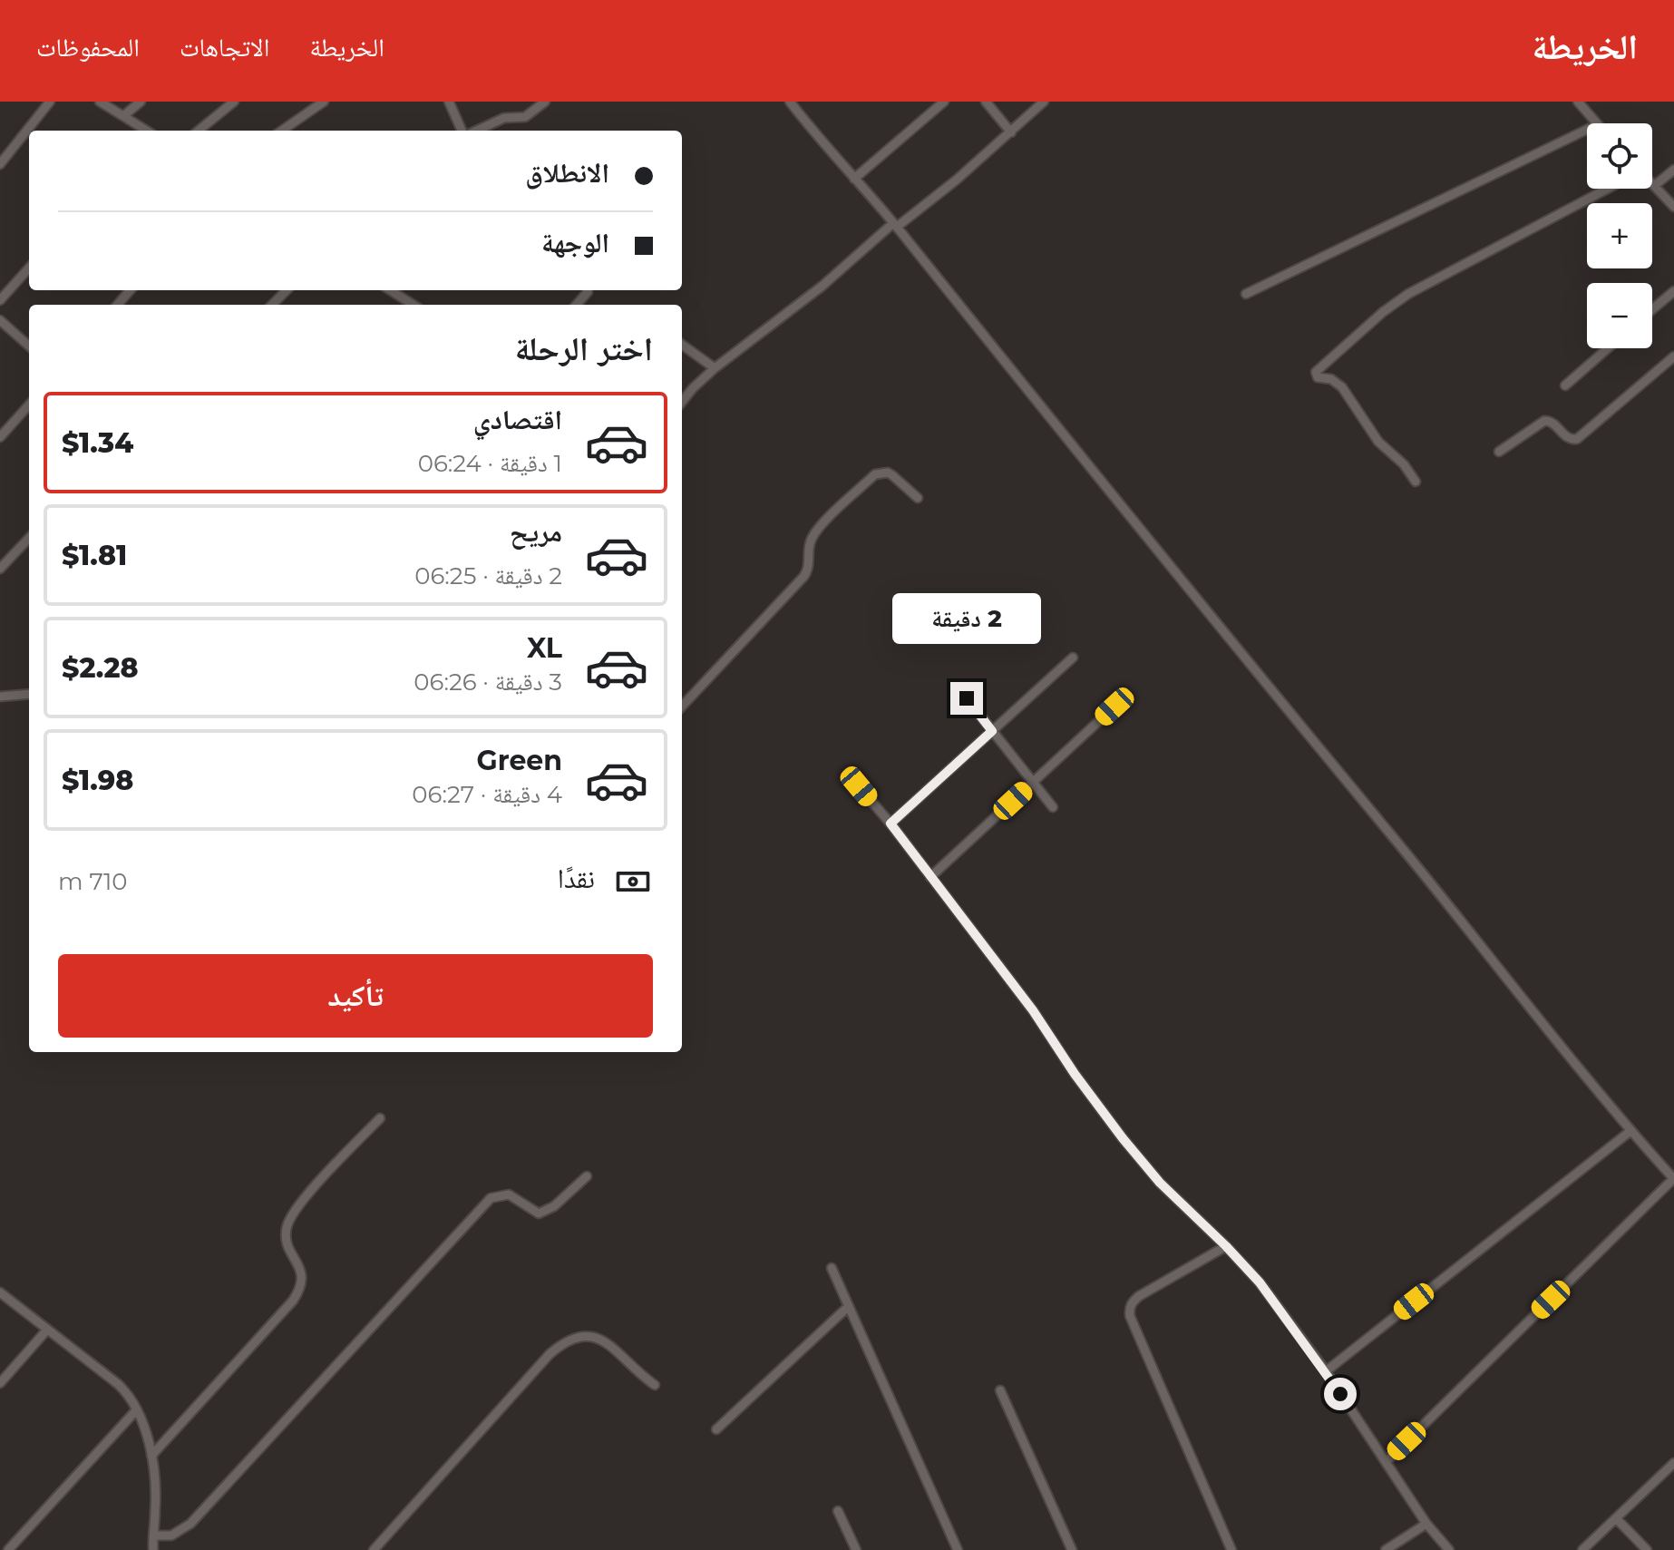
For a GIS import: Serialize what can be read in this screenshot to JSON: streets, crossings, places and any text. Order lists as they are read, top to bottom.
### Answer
{
  "page": {
    "header": "الخريطة",
    "nav": ["الخريطة", "الاتجاهات", "المحفوظات"],
    "map_buttons": ["+", "−"],
    "banner": ["الانطلاق", "الوجهة"],
    "heading": "اختر الرحلة",
    "list": [
      {
        "name": "اقتصادي",
        "note": "1 دقيقة · 06:24",
        "value": "$1.34"
      },
      {
        "name": "مريح",
        "note": "2 دقيقة · 06:25",
        "value": "$1.81"
      },
      {
        "name": "XL",
        "note": "3 دقيقة · 06:26",
        "value": "$2.28"
      },
      {
        "name": "Green",
        "note": "4 دقيقة · 06:27",
        "value": "$1.98"
      }
    ],
    "bubble": "2 دقيقة",
    "pay": ["نقدًا", "710 m"],
    "buttons": "تأكيد"
  }
}
